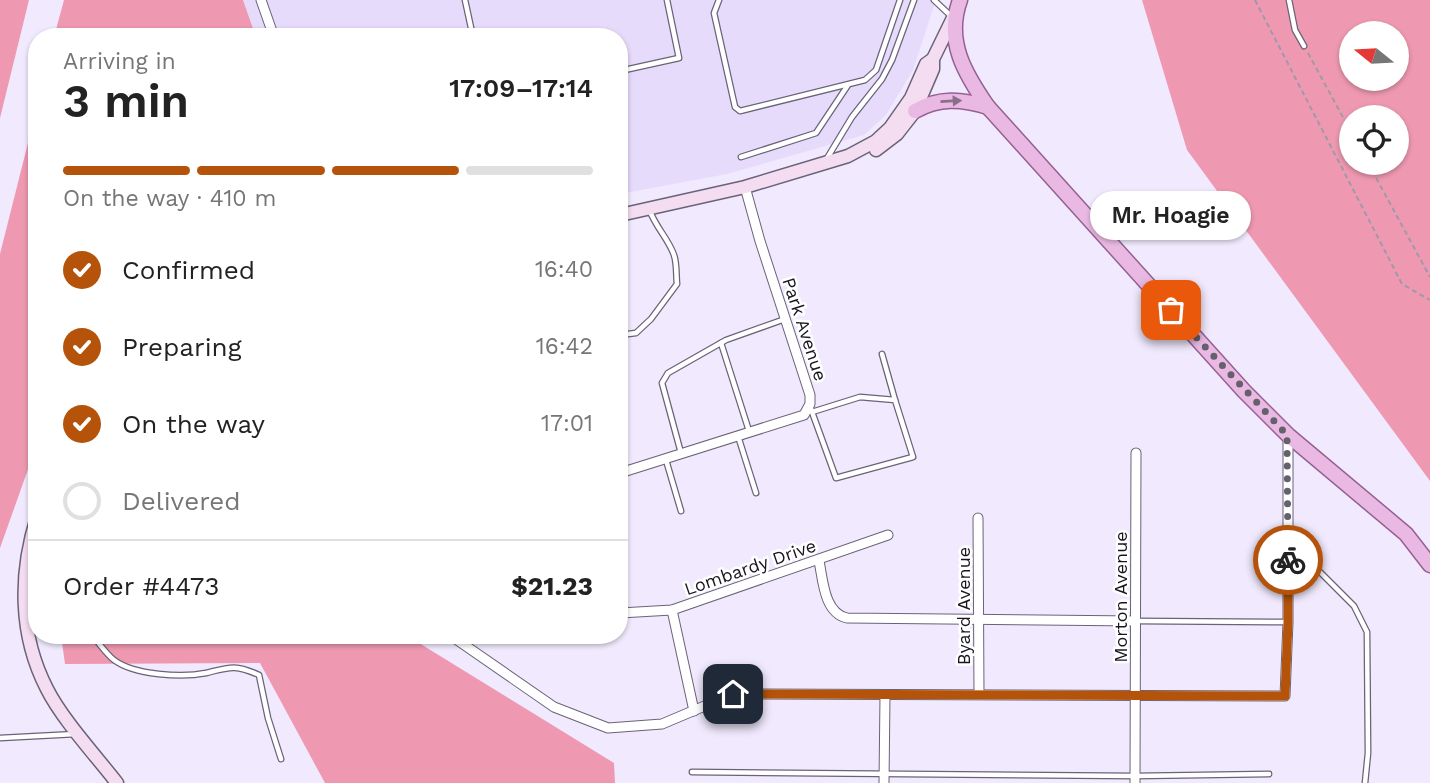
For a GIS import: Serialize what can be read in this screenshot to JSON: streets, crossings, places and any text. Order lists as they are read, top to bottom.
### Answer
{
  "streets": {
    "street": [
      "Park Avenue",
      "Lombardy Drive",
      "Morton Avenue",
      "Byard Avenue"
    ]
  },
  "places": ["Mr. Hoagie"],
  "north": "left",
  "page": {
    "heading": ["3 min", "Arriving in", "17:09–17:14"],
    "panel": ["Order #4473", "$21.23"],
    "bar": "On the way · 410 m",
    "bubble": "Mr. Hoagie",
    "list": [
      ["Confirmed", "16:40"],
      ["Preparing", "16:42"],
      ["On the way", "17:01"],
      "Delivered"
    ]
  }
}
